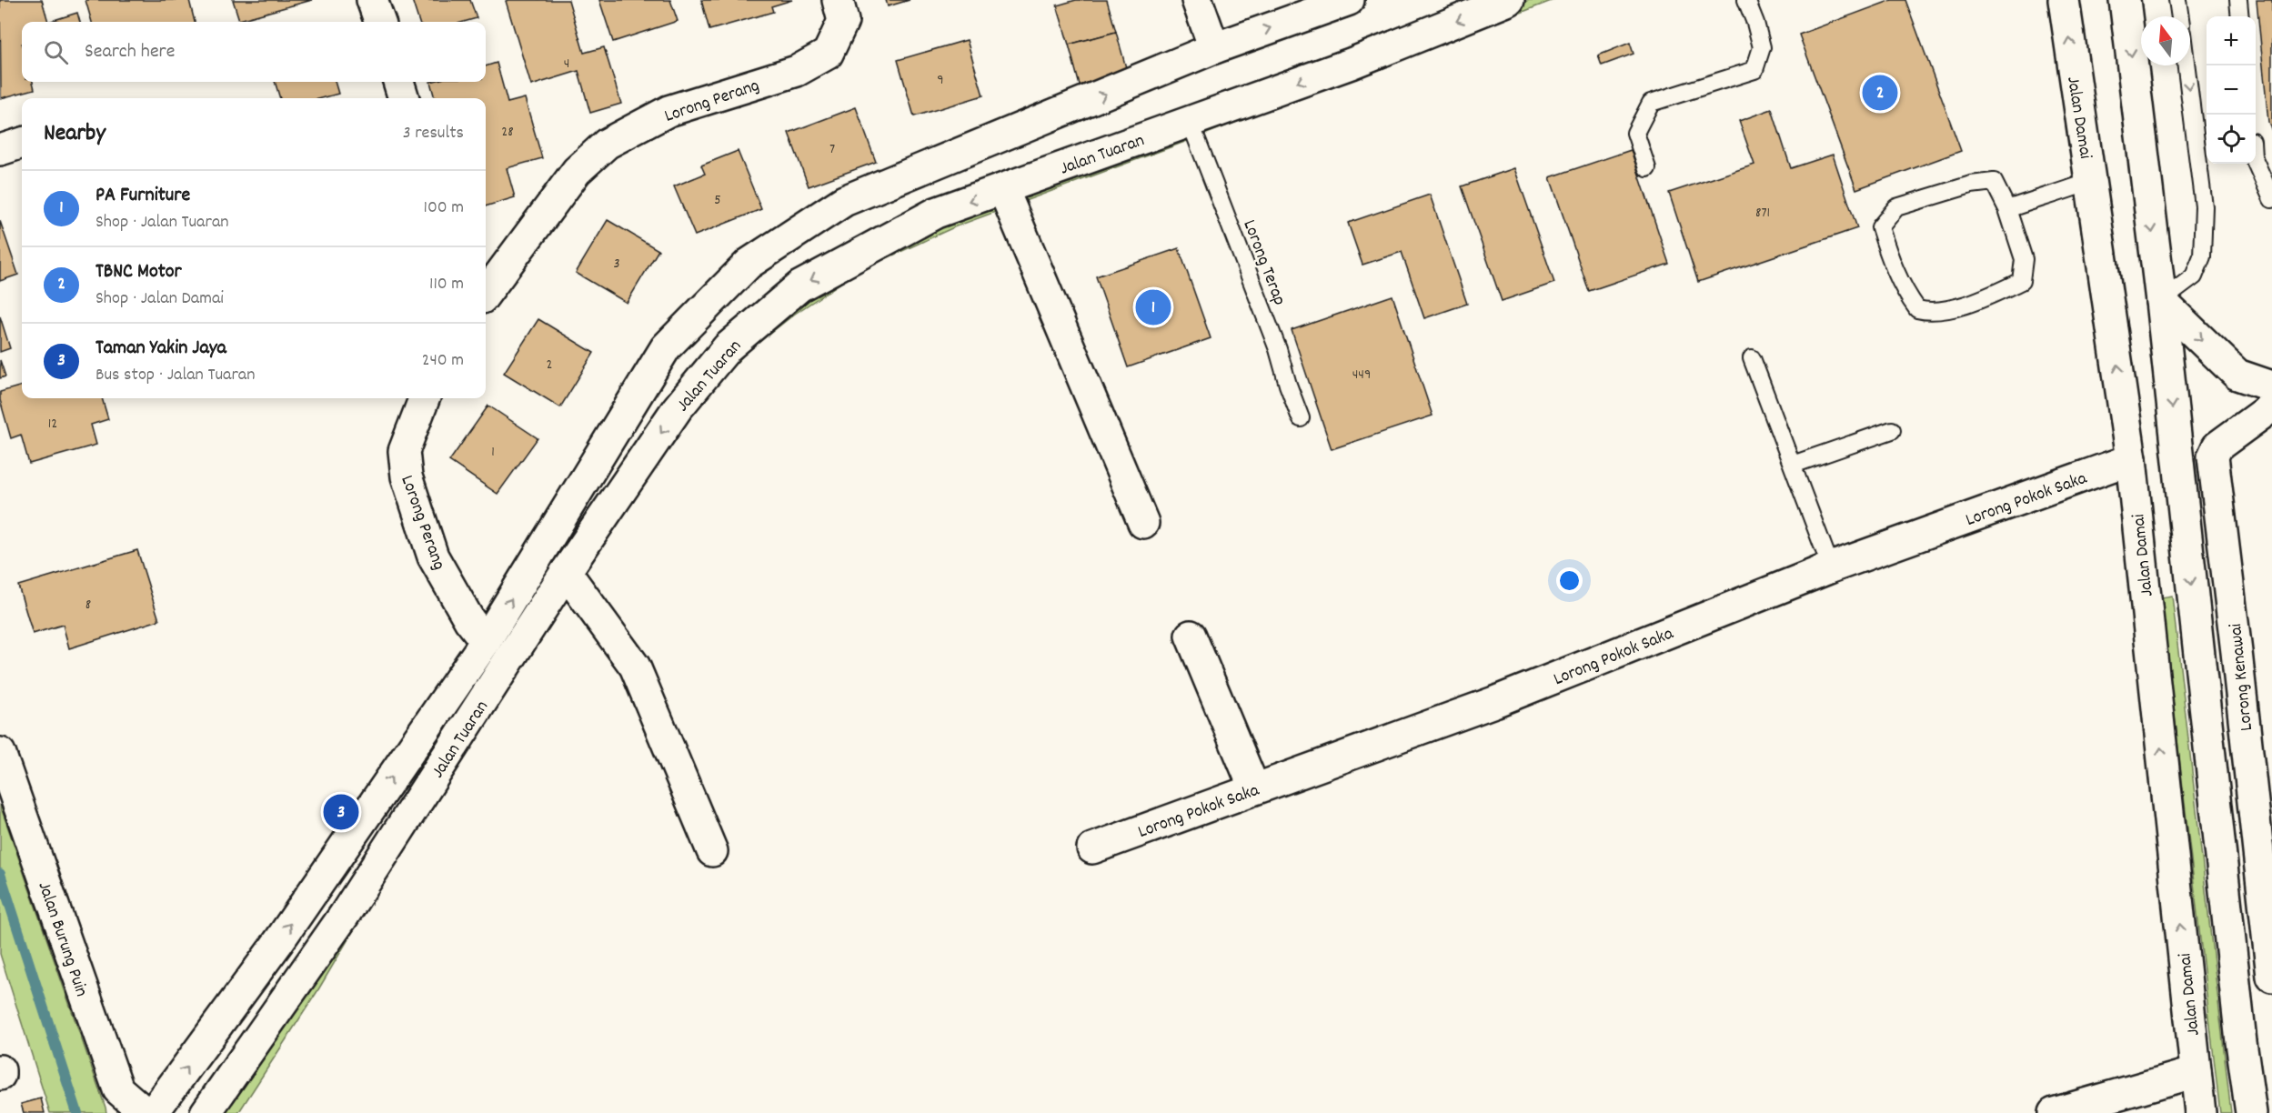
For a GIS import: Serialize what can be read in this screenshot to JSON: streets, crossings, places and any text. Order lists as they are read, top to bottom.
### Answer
{
  "streets": {
    "main road": [
      "Lorong Perang",
      "Jalan Damai",
      "Jalan Tuaran",
      "Lorong Pokok Saka",
      "Lorong Kenawai",
      "Jalan Burung Puin"
    ],
    "lane": ["Lorong Terap"]
  },
  "crossings": [
    ["Lorong Perang", "Jalan Tuaran"],
    ["Jalan Damai", "Lorong Pokok Saka"],
    ["Jalan Tuaran", "Lorong Terap"]
  ],
  "house_numbers": [
    "4",
    "9",
    "28",
    "7",
    "5",
    "871",
    "3",
    "2",
    "449",
    "12",
    "1",
    "8"
  ],
  "north": "top",
  "page": {
    "map_buttons": ["+", "−"],
    "search": "Search here",
    "pins": ["2", "1", "3"],
    "heading": ["Nearby", "3 results"],
    "list": [
      {
        "mark": "1",
        "name": "PA Furniture",
        "note": "Shop · Jalan Tuaran",
        "value": "100 m"
      },
      {
        "mark": "2",
        "name": "TBNC Motor",
        "note": "Shop · Jalan Damai",
        "value": "110 m"
      },
      {
        "mark": "3",
        "name": "Taman Yakin Jaya",
        "note": "Bus stop · Jalan Tuaran",
        "value": "240 m"
      }
    ]
  }
}
